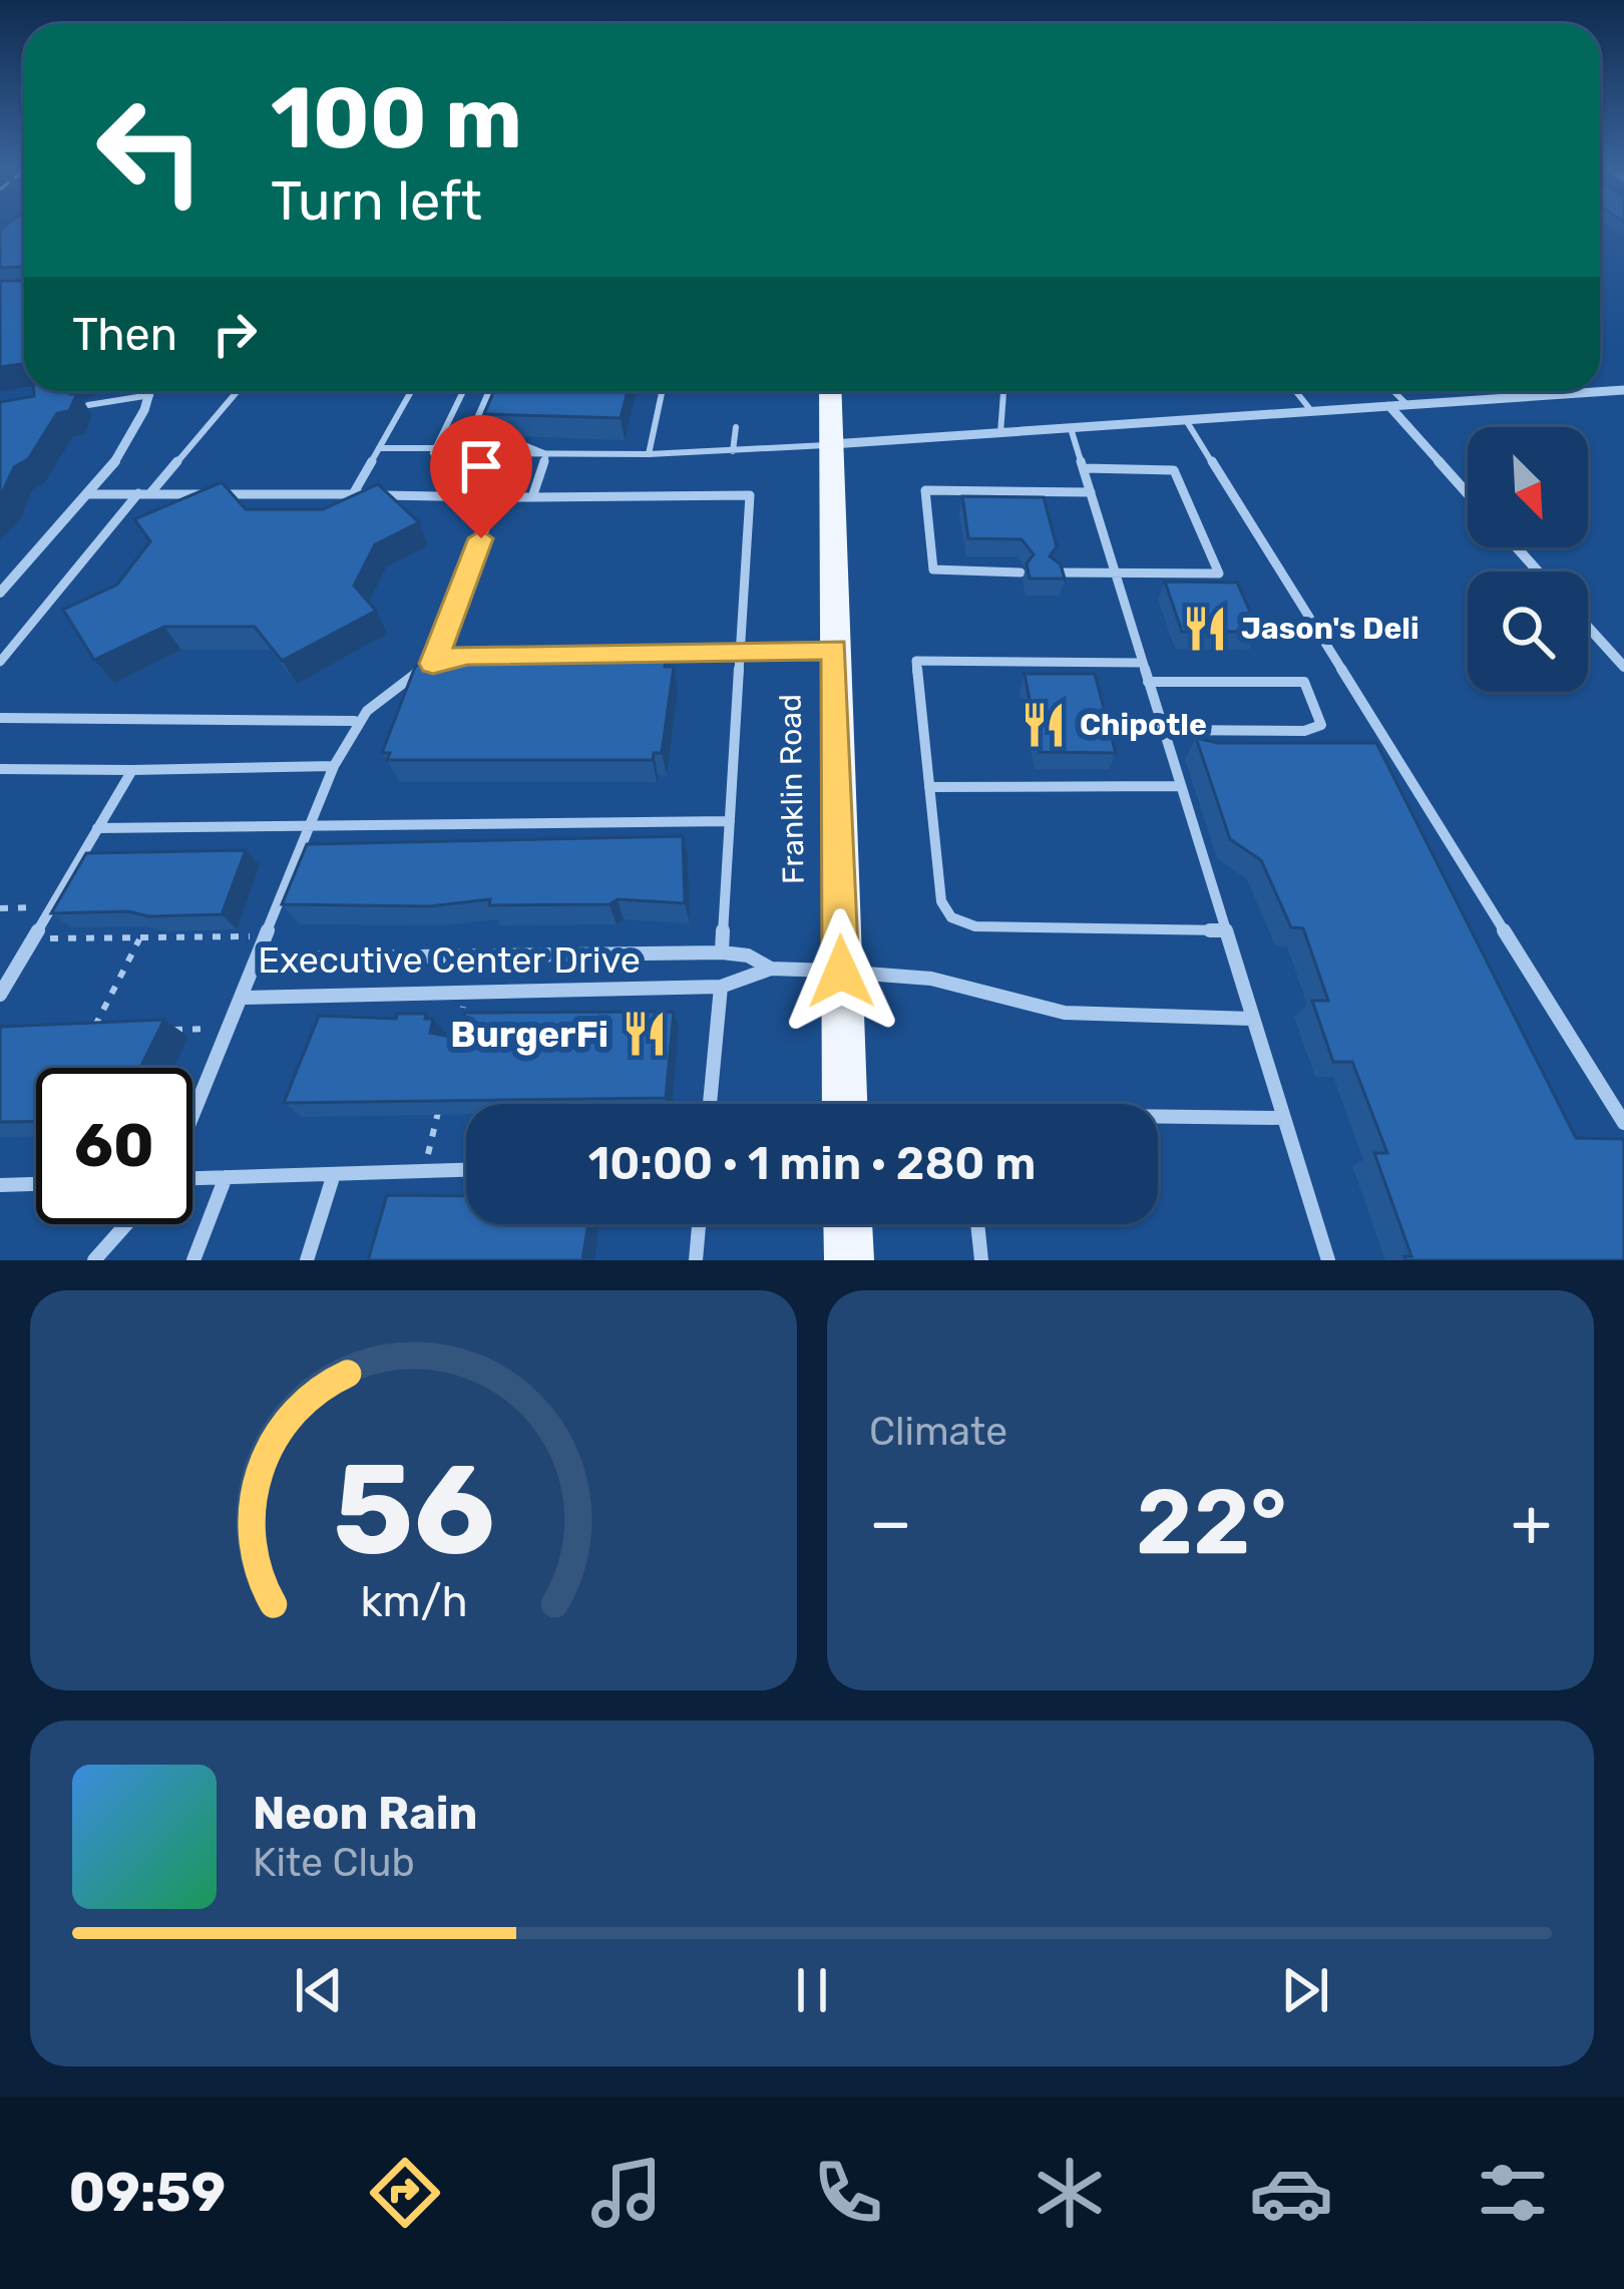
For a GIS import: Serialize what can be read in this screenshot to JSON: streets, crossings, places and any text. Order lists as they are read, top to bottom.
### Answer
{
  "streets": {
    "main road": ["Franklin Road"],
    "lane": ["Executive Center Drive"]
  },
  "places": {
    "restaurant": ["Jason's Deli", "Chipotle", "BurgerFi"]
  },
  "north": "bottom right",
  "page": {
    "turn": ["100 m", "Turn left"],
    "then": "Then",
    "limit": "60",
    "trip": "10:00 · 1 min · 280 m",
    "tile": "Climate",
    "heat": ["−", "22°", "+"],
    "song": ["Neon Rain", "Kite Club"],
    "tabs": "09:59",
    "gauge": ["56", "km/h"]
  }
}
